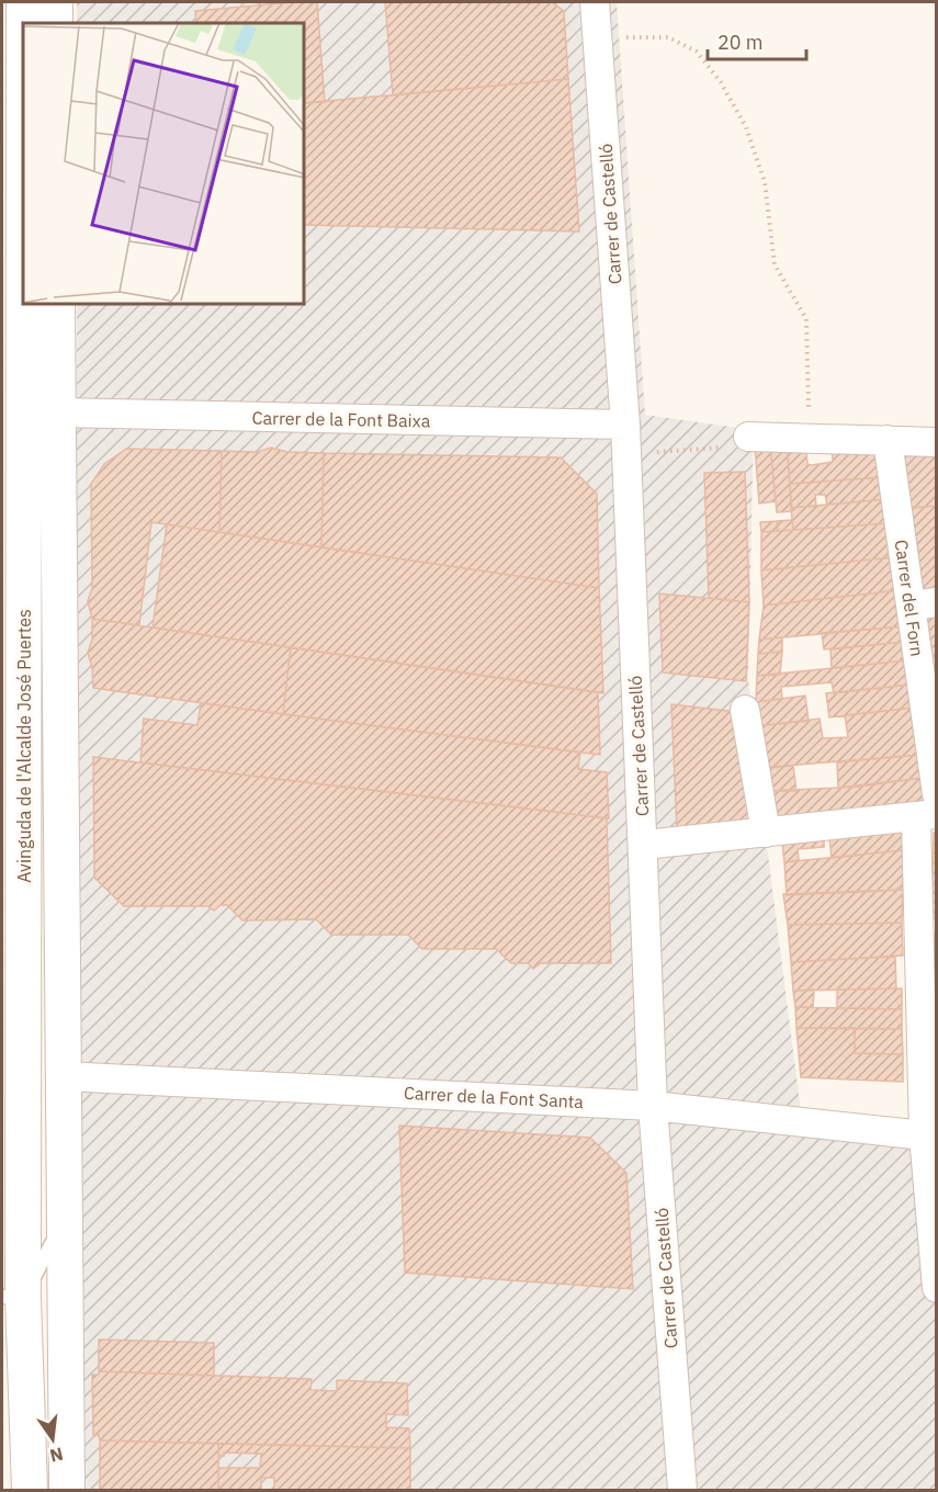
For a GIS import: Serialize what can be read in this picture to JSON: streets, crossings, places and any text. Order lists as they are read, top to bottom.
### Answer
{
  "streets": {
    "street": [
      "Carrer de Castelló",
      "Carrer de la Font Baixa",
      "Carrer del Forn",
      "Avinguda de l'Alcalde José Puertes",
      "Carrer de la Font Santa"
    ]
  },
  "crossings": [
    ["Carrer de Castelló", "Carrer de la Font Baixa"],
    ["Carrer de Castelló", "Carrer de la Font Santa"],
    ["Carrer de la Font Baixa", "Avinguda de l'Alcalde José Puertes"],
    ["Avinguda de l'Alcalde José Puertes", "Carrer de la Font Santa"]
  ],
  "scale_bar": "20 m",
  "north": "bottom"
}
